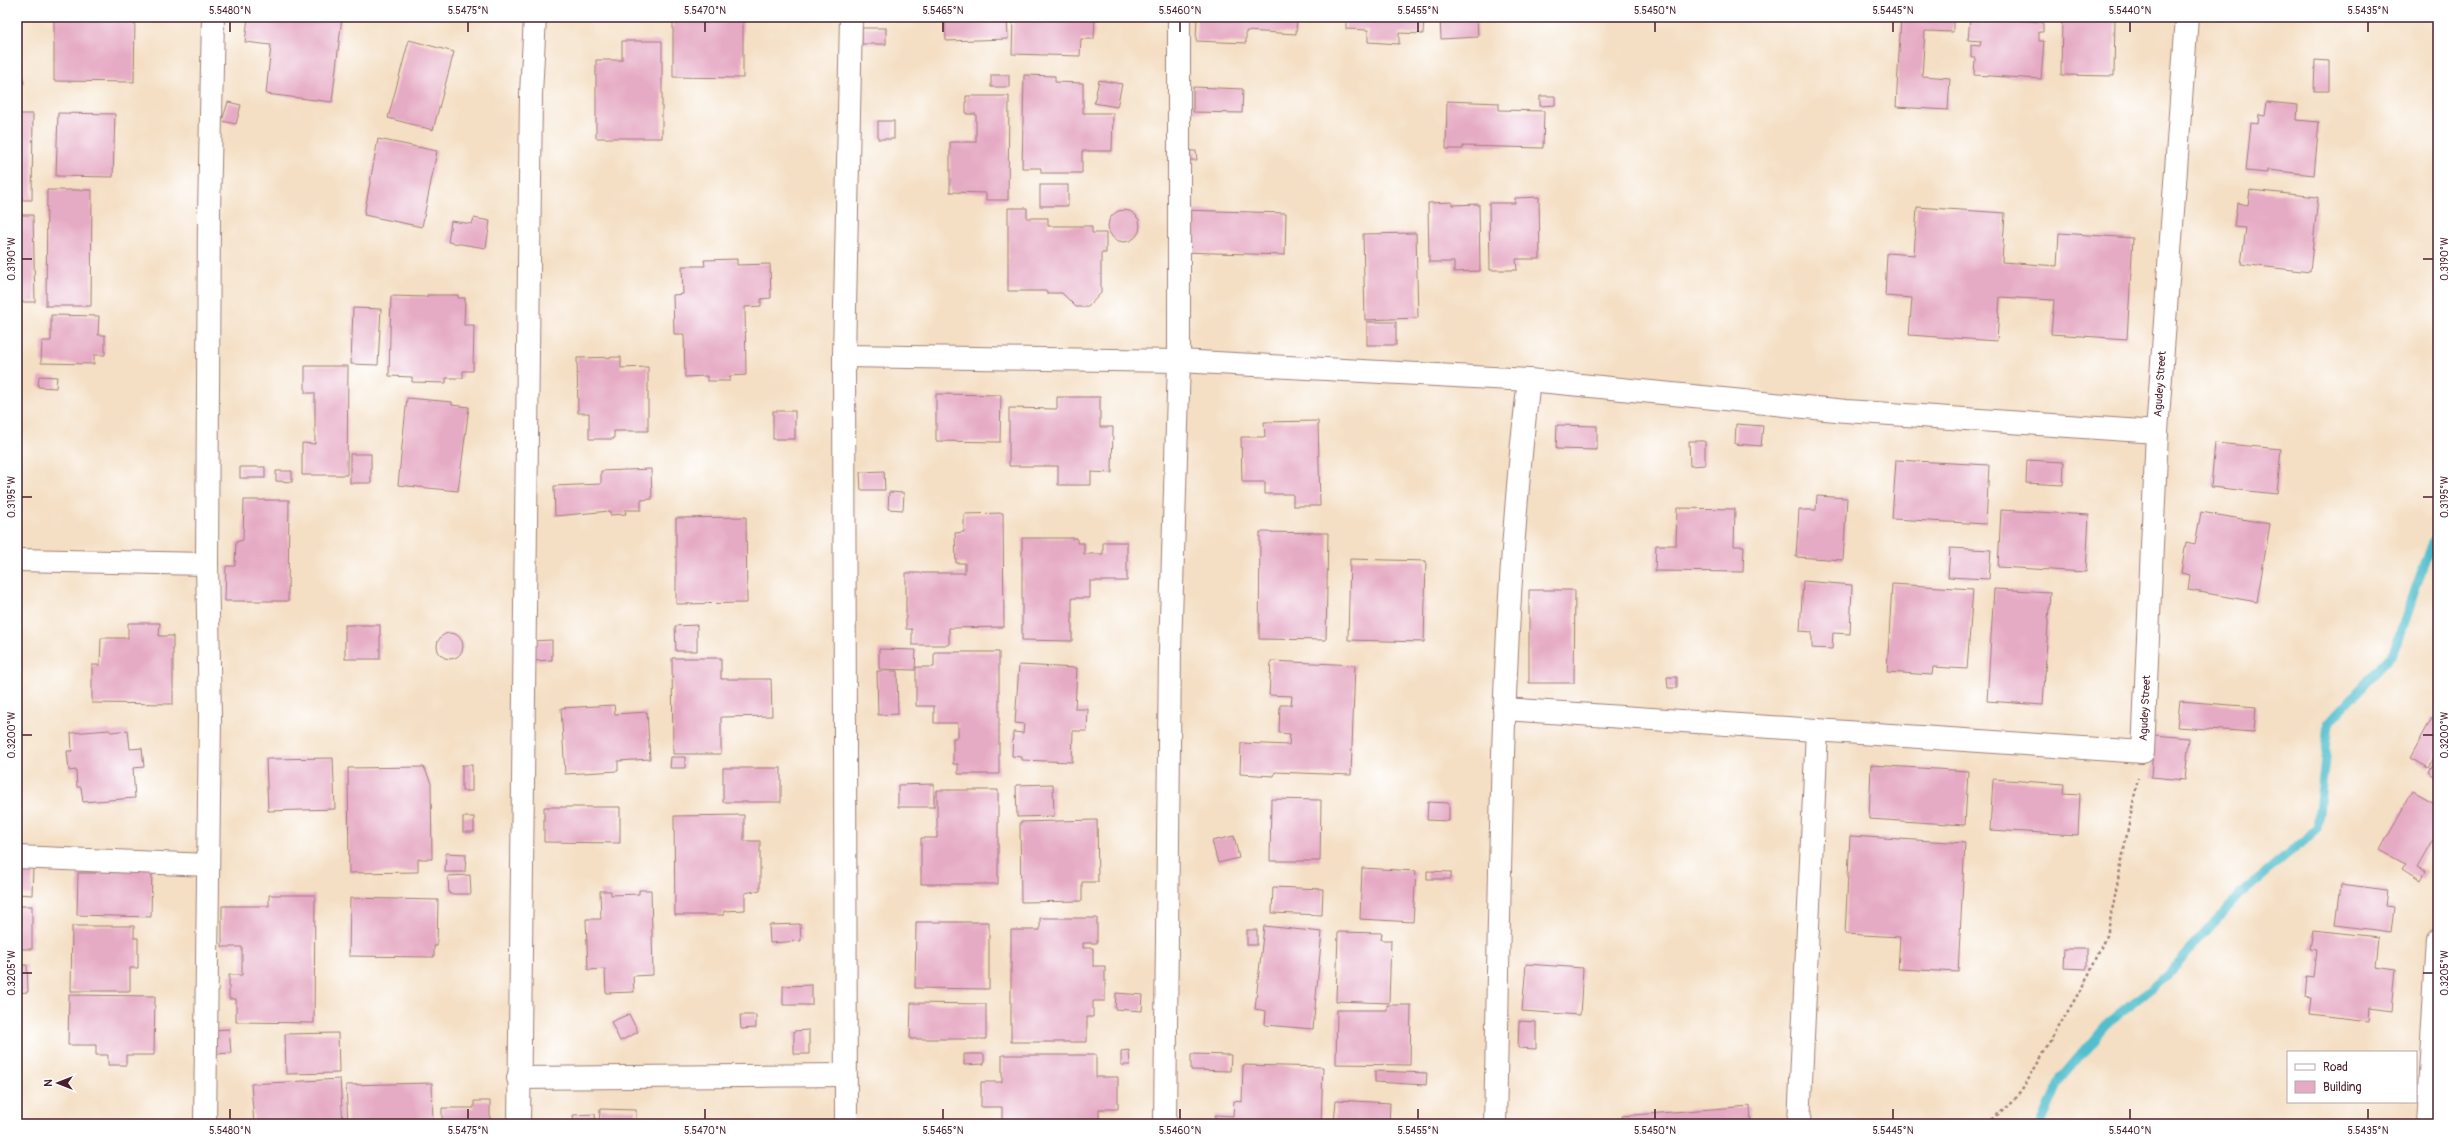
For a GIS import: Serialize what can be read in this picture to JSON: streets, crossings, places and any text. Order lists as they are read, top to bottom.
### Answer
{
  "streets": {
    "street": ["Agudey Street"]
  },
  "legend": ["Road", "Building"],
  "north": "left",
  "coordinates": [
    "5.5480°N",
    "5.5475°N",
    "5.5470°N",
    "5.5465°N",
    "5.5460°N",
    "5.5455°N",
    "5.5450°N",
    "5.5445°N",
    "5.5440°N",
    "5.5435°N",
    "0.3190°W",
    "0.3195°W",
    "0.3200°W",
    "0.3205°W"
  ]
}
